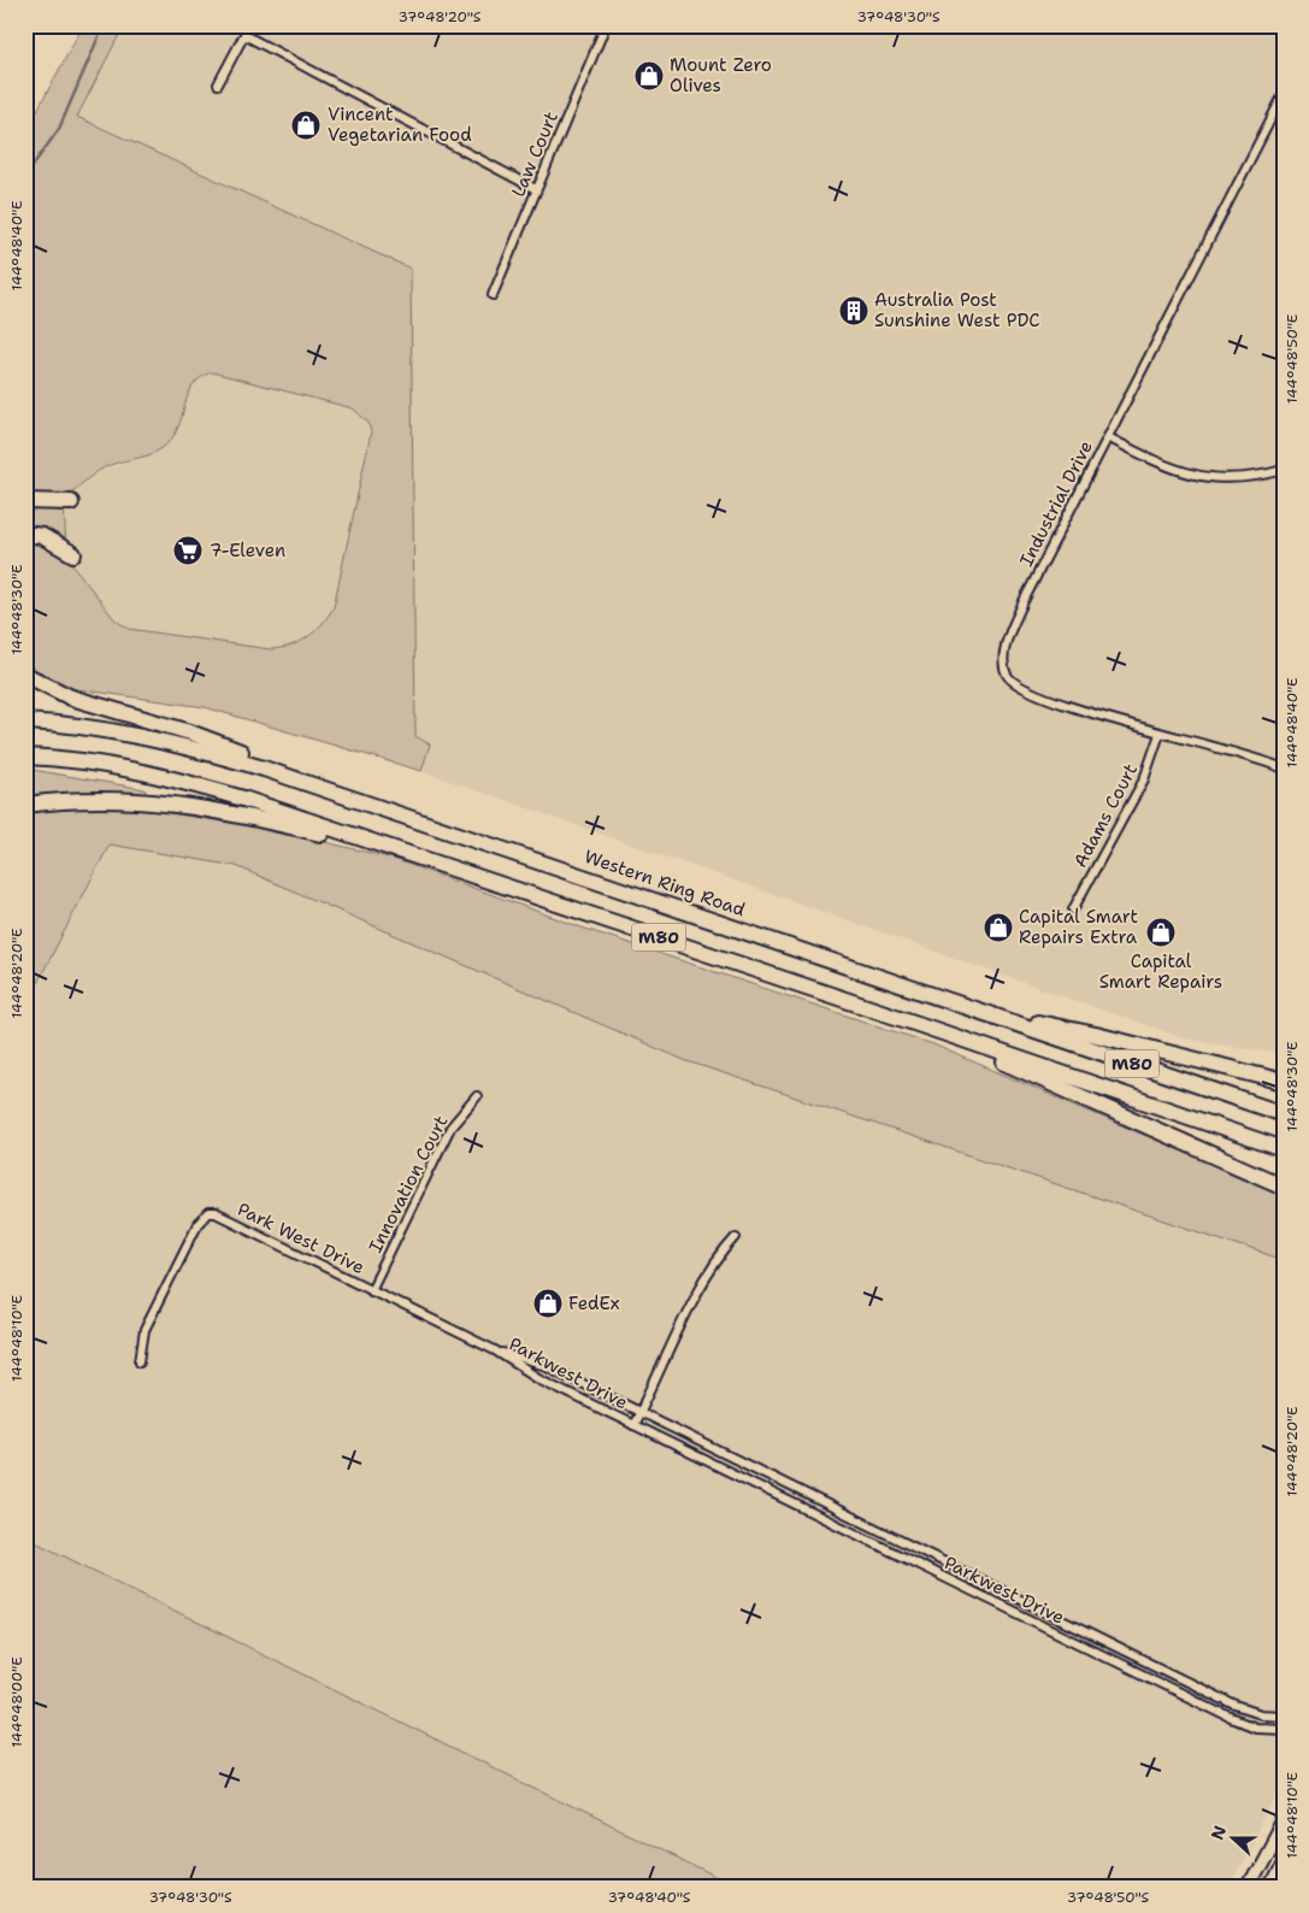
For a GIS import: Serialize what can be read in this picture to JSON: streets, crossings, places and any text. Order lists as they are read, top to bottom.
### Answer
{
  "streets": {
    "highway": ["Western Ring Road", "M80"],
    "street": [
      "Law Court",
      "Industrial Drive",
      "Adams Court",
      "Innovation Court",
      "Park West Drive",
      "Parkwest Drive"
    ]
  },
  "crossings": [
    ["Industrial Drive", "Adams Court"],
    ["Innovation Court", "Park West Drive"],
    ["Park West Drive", "Parkwest Drive"]
  ],
  "places": {
    "shop": [
      "Mount Zero Olives",
      "Vincent Vegetarian Food",
      "Capital Smart Repairs Extra",
      "Capital Smart Repairs",
      "FedEx"
    ],
    "building": ["Australia Post Sunshine West PDC"],
    "supermarket": ["7-Eleven"]
  },
  "north": "left",
  "coordinates": [
    "37°48'20\"S",
    "37°48'30\"S",
    "144°48'40\"E",
    "144°48'50\"E",
    "144°48'30\"E",
    "144°48'20\"E",
    "144°48'10\"E",
    "144°48'00\"E",
    "37°48'40\"S",
    "37°48'50\"S"
  ]
}
